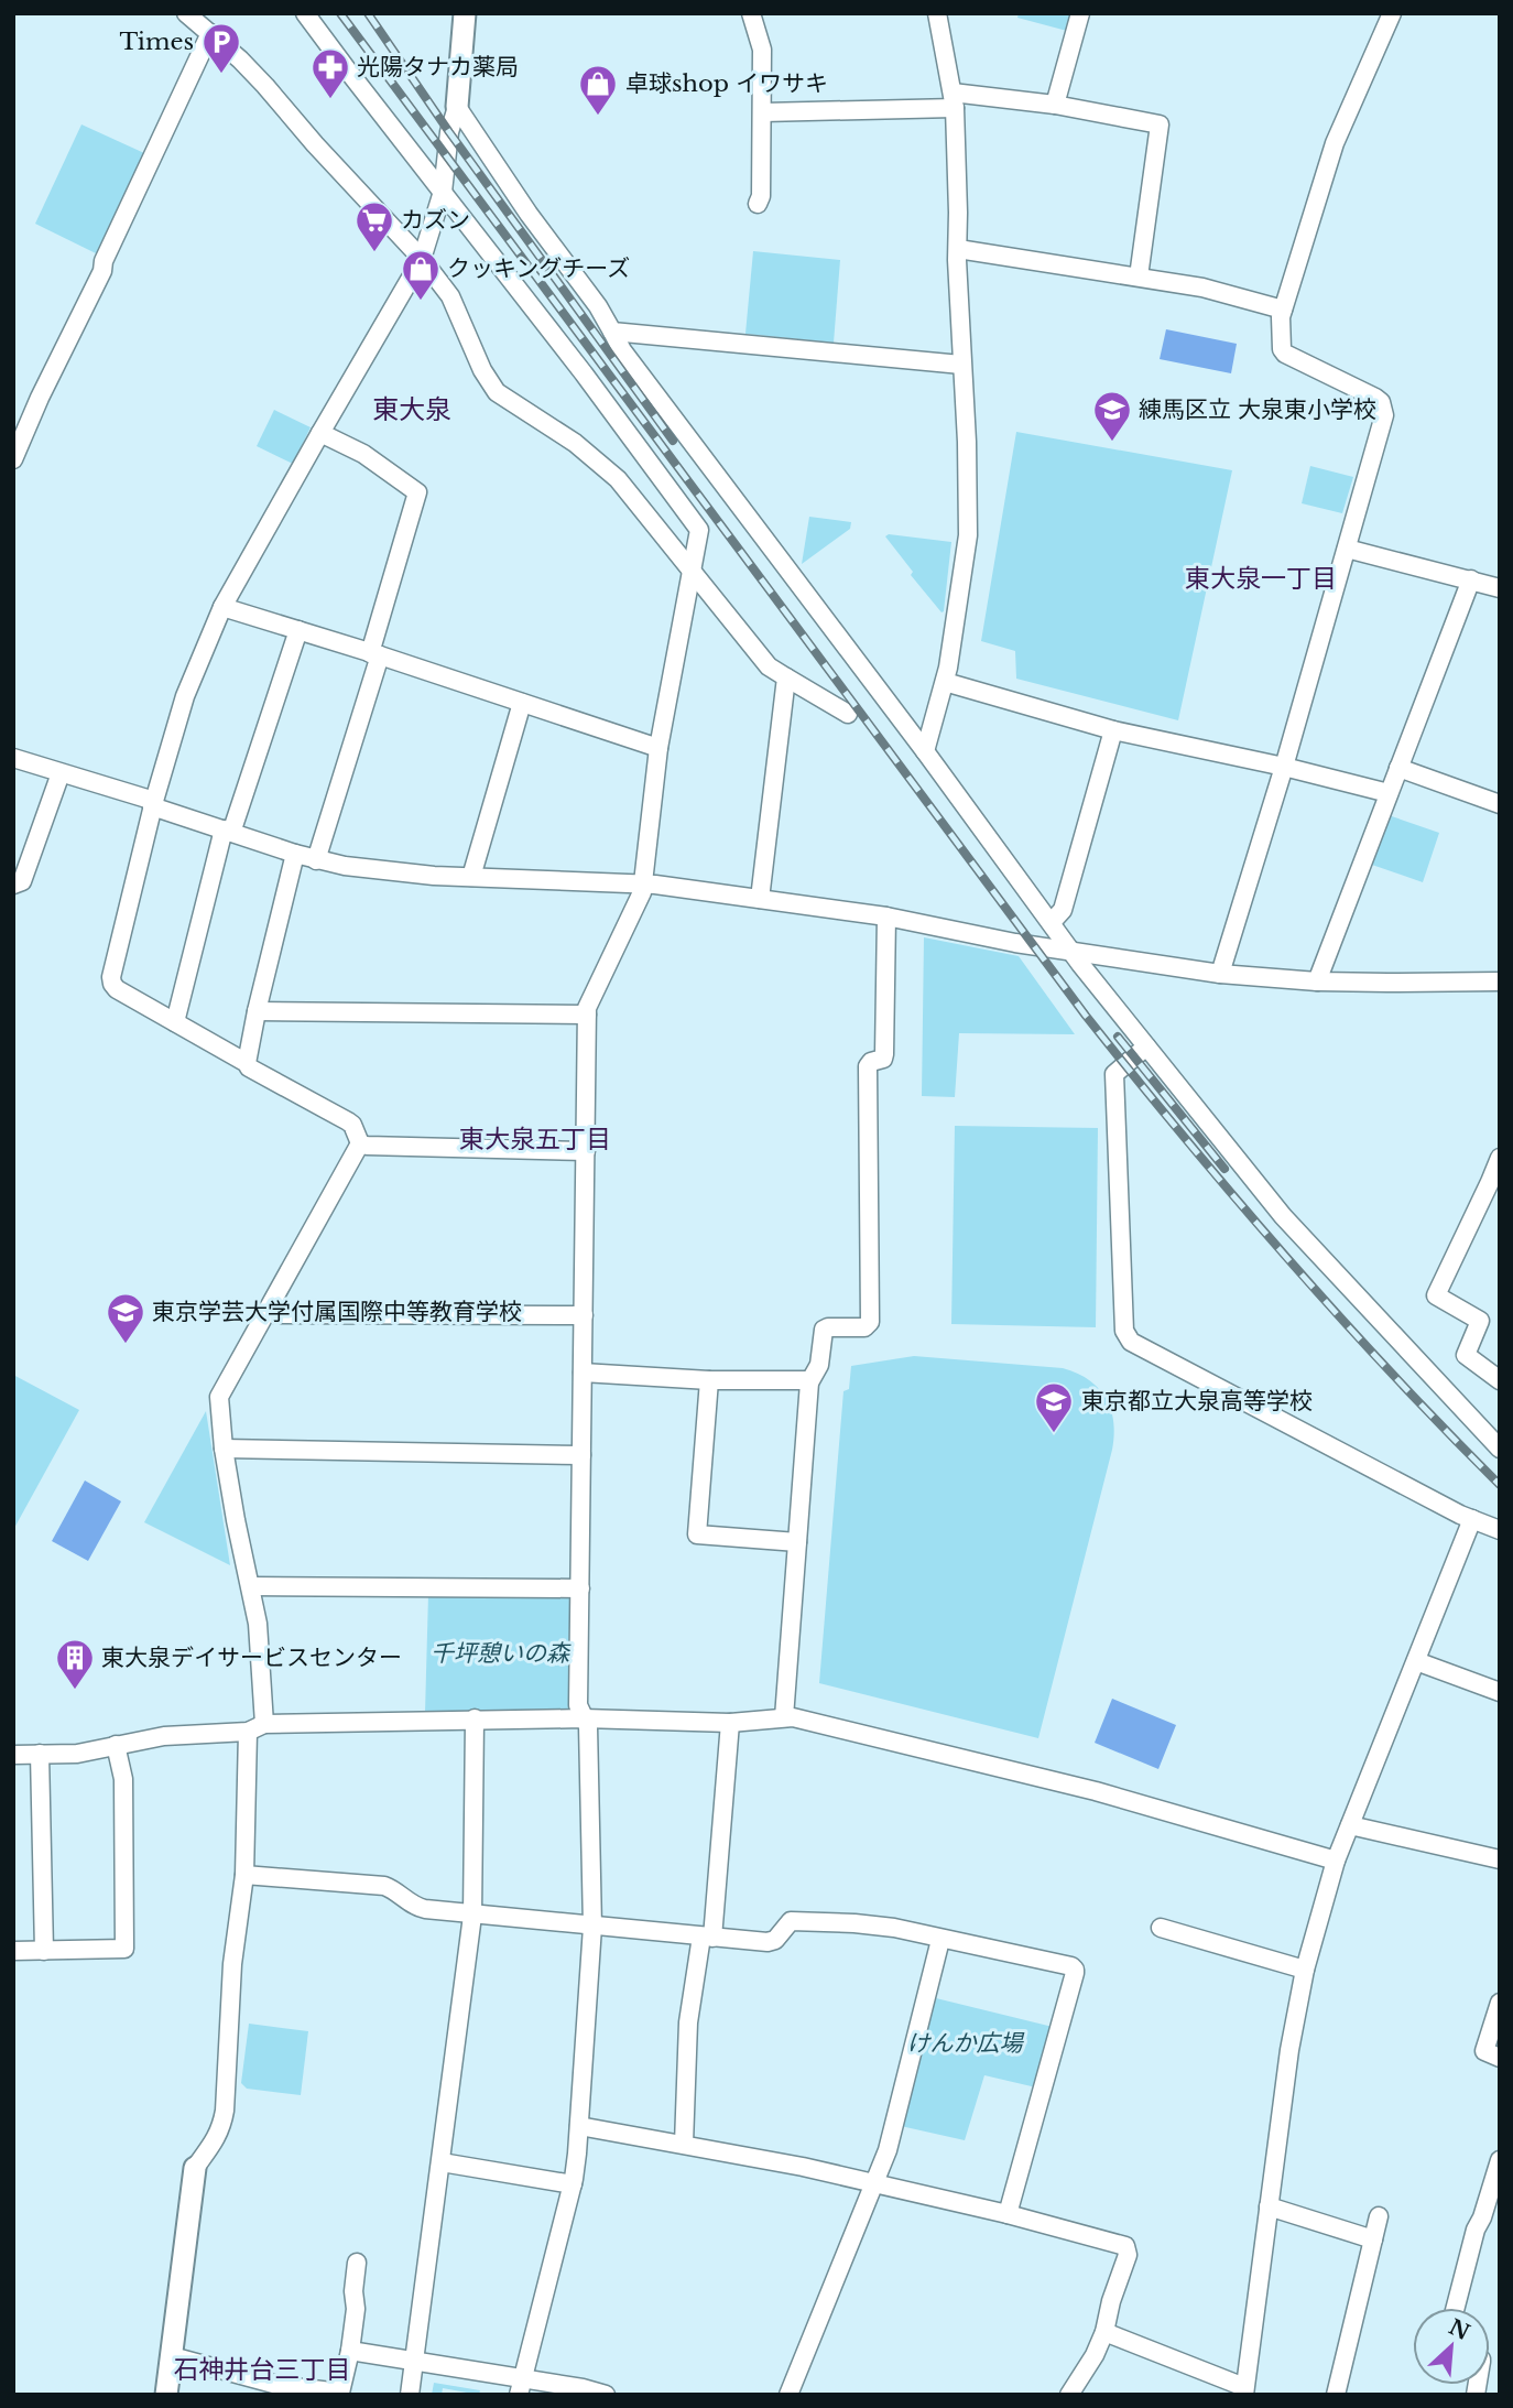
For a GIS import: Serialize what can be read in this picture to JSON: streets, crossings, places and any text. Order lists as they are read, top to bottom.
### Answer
{
  "districts": [
    "東大泉",
    "東大泉一丁目",
    "東大泉五丁目",
    "石神井台三丁目"
  ],
  "parks": ["千坪憩いの森", "けんか広場"],
  "places": {
    "parking": ["Times"],
    "pharmacy": ["光陽タナカ薬局"],
    "shop": ["卓球shop イワサキ", "クッキングチーズ"],
    "supermarket": ["カズン"],
    "school or university": ["練馬区立 大泉東小学校", "東京学芸大学付属国際中等教育学校", "東京都立大泉高等学校"],
    "building": ["東大泉デイサービスセンター"]
  },
  "north": "top right"
}
